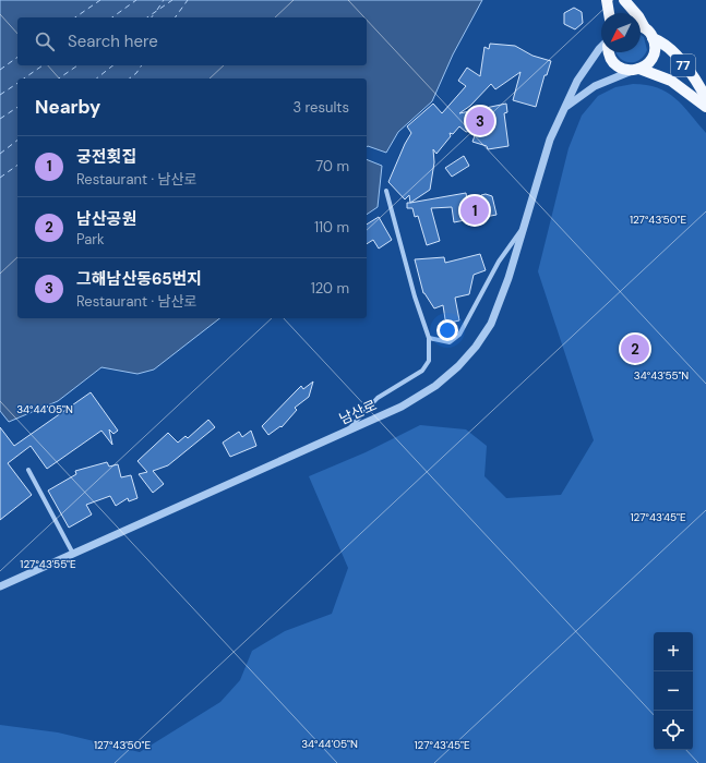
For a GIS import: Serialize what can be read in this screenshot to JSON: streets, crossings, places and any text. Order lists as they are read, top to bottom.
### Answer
{
  "streets": {
    "main road": ["77"],
    "street": ["남산로"]
  },
  "north": "bottom left",
  "page": {
    "search": "Search here",
    "heading": ["Nearby", "3 results"],
    "pins": ["3", "1", "2"],
    "list": [
      {
        "mark": "1",
        "name": "궁전횟집",
        "note": "Restaurant · 남산로",
        "value": "70 m"
      },
      {
        "mark": "2",
        "name": "남산공원",
        "note": "Park",
        "value": "110 m"
      },
      {
        "mark": "3",
        "name": "그해남산동65번지",
        "note": "Restaurant · 남산로",
        "value": "120 m"
      }
    ],
    "map_buttons": ["+", "−"]
  },
  "coordinates": [
    "127°43'50\"E",
    "34°43'55\"N",
    "34°44'05\"N",
    "127°43'45\"E",
    "127°43'55\"E"
  ]
}
